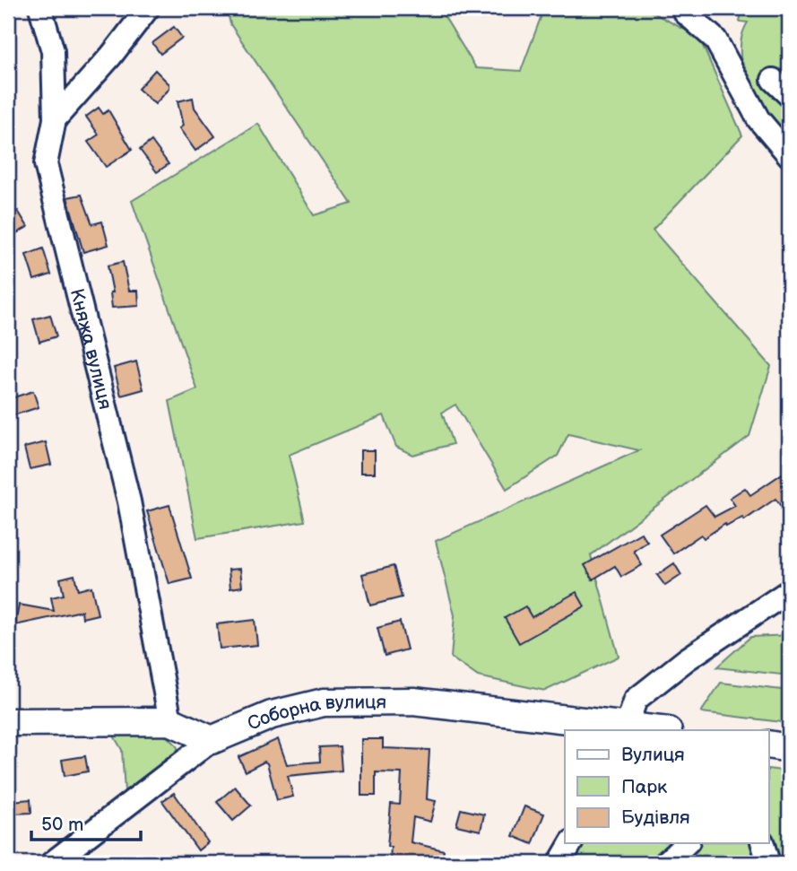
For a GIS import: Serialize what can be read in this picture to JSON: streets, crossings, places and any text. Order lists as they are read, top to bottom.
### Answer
{
  "streets": {
    "main road": ["Соборна вулиця"],
    "street": ["Княжа вулиця"]
  },
  "legend": ["Вулиця", "Парк", "Будівля"],
  "scale_bar": "50 m"
}
